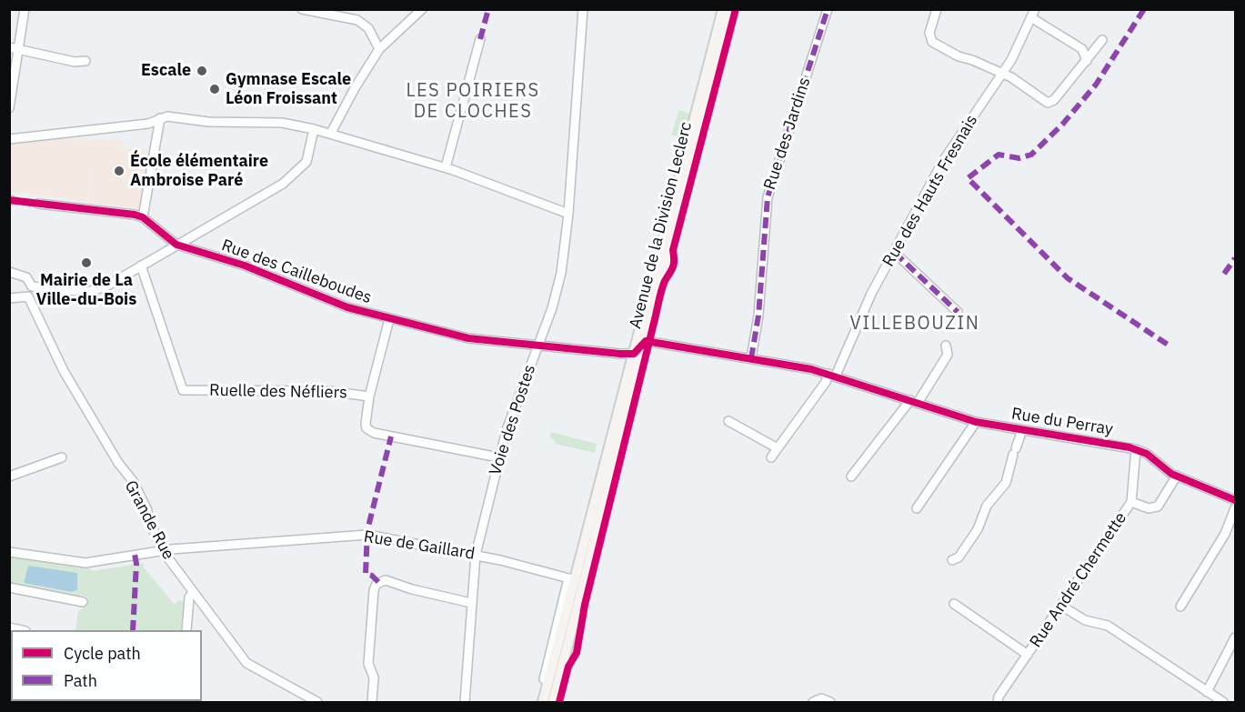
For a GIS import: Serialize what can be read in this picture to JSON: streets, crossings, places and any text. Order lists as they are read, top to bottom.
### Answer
{
  "streets": {
    "main road": ["Avenue de la Division Leclerc"],
    "street": [
      "Rue des Jardins",
      "Rue des Hauts Fresnais",
      "Rue des Cailleboudes",
      "Ruelle des Néfliers",
      "Voie des Postes",
      "Rue du Perray",
      "Grande Rue",
      "Rue de Gaillard",
      "Rue André Chermette"
    ]
  },
  "crossings": [
    ["Rue des Jardins", "Rue du Perray"],
    ["Rue des Hauts Fresnais", "Rue du Perray"],
    ["Avenue de la Division Leclerc", "Rue des Cailleboudes"],
    ["Avenue de la Division Leclerc", "Rue du Perray"],
    ["Avenue de la Division Leclerc", "Rue de Gaillard"],
    ["Rue des Cailleboudes", "Voie des Postes"],
    ["Ruelle des Néfliers", "Voie des Postes"],
    ["Voie des Postes", "Rue de Gaillard"],
    ["Rue du Perray", "Rue André Chermette"],
    ["Grande Rue", "Rue de Gaillard"]
  ],
  "districts": ["LES POIRIERS DE CLOCHES", "VILLEBOUZIN"],
  "places": [
    "Escale",
    "Gymnase Escale Léon Froissant",
    "École élémentaire Ambroise Paré",
    "Mairie de La Ville-du-Bois"
  ],
  "legend": ["Cycle path", "Path"]
}
